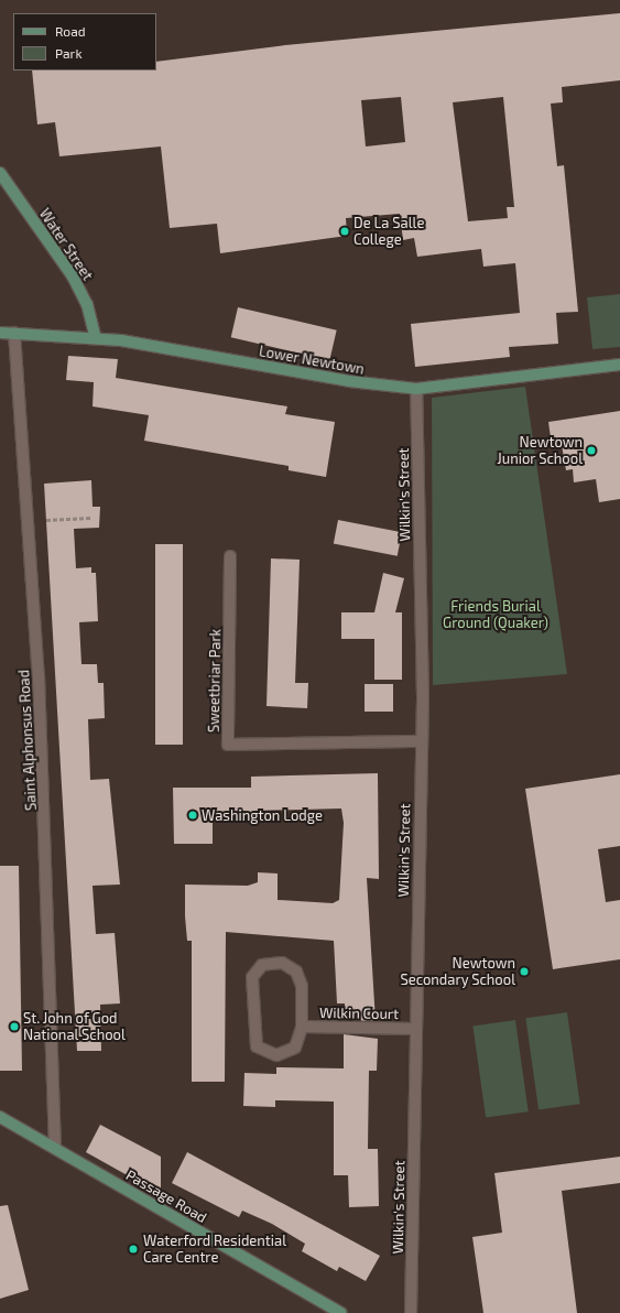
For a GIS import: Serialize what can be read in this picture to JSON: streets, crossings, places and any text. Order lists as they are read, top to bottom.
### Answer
{
  "streets": {
    "street": [
      "Water Street",
      "Lower Newtown",
      "Wilkin's Street",
      "Sweetbriar Park",
      "Saint Alphonsus Road",
      "Wilkin Court",
      "Passage Road"
    ]
  },
  "crossings": [
    ["Water Street", "Lower Newtown"],
    ["Lower Newtown", "Wilkin's Street"],
    ["Lower Newtown", "Saint Alphonsus Road"],
    ["Wilkin's Street", "Sweetbriar Park"],
    ["Wilkin's Street", "Wilkin Court"],
    ["Saint Alphonsus Road", "Passage Road"]
  ],
  "parks": ["Friends Burial Ground (Quaker)"],
  "places": [
    "De La Salle College",
    "Newtown Junior School",
    "Washington Lodge",
    "Newtown Secondary School",
    "St. John of God National School",
    "Waterford Residential Care Centre"
  ],
  "legend": ["Road", "Park"]
}
